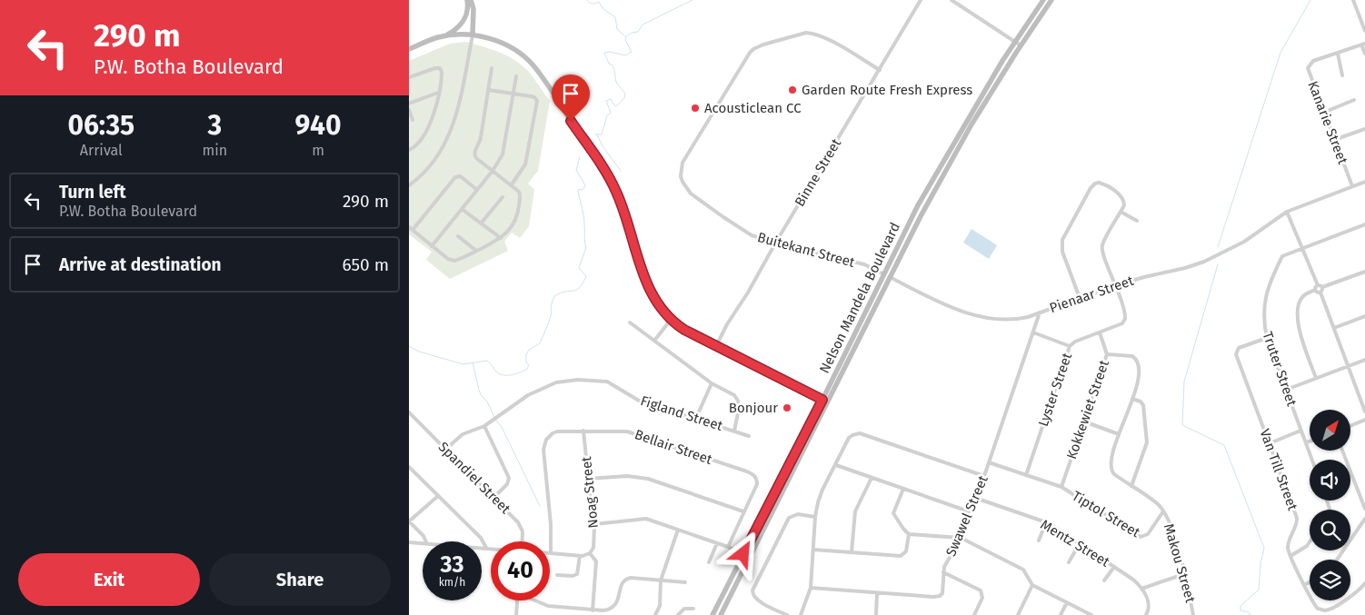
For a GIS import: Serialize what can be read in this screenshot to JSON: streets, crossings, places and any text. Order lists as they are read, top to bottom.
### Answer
{
  "streets": {
    "street": [
      "Kanarie Street",
      "Binne Street",
      "Buitekant Street",
      "Pienaar Street",
      "Nelson Mandela Boulevard",
      "Truter Street",
      "Lyster Street",
      "Kokkewiet Street",
      "Figland Street",
      "Bellair Street",
      "Van Till Street",
      "Spandiel Street",
      "Noag Street",
      "Tiptol Street",
      "Swawel Street",
      "Mentz Street",
      "Makou Street"
    ]
  },
  "crossings": [
    ["Kanarie Street", "Pienaar Street"],
    ["Binne Street", "Buitekant Street"],
    ["Buitekant Street", "Pienaar Street"],
    ["Buitekant Street", "Nelson Mandela Boulevard"],
    ["Pienaar Street", "Nelson Mandela Boulevard"],
    ["Pienaar Street", "Lyster Street"],
    ["Pienaar Street", "Swawel Street"],
    ["Truter Street", "Van Till Street"],
    ["Lyster Street", "Kokkewiet Street"],
    ["Lyster Street", "Tiptol Street"],
    ["Kokkewiet Street", "Tiptol Street"],
    ["Figland Street", "Spandiel Street"],
    ["Bellair Street", "Noag Street"],
    ["Tiptol Street", "Swawel Street"],
    ["Tiptol Street", "Makou Street"],
    ["Swawel Street", "Mentz Street"]
  ],
  "places": ["Garden Route Fresh Express", "Acousticlean CC", "Bonjour"],
  "north": "top right",
  "page": {
    "turn": ["290 m", "P.W. Botha Boulevard"],
    "eta": [
      "06:35",
      "Arrival",
      "3",
      "min",
      "940",
      "m"
    ],
    "list": [
      {
        "name": "Turn left",
        "note": "P.W. Botha Boulevard",
        "value": "290 m"
      },
      {
        "name": "Arrive at destination",
        "value": "650 m"
      }
    ],
    "speed": "33 km/h",
    "limit": "40",
    "buttons": ["Exit", "Share"]
  }
}
